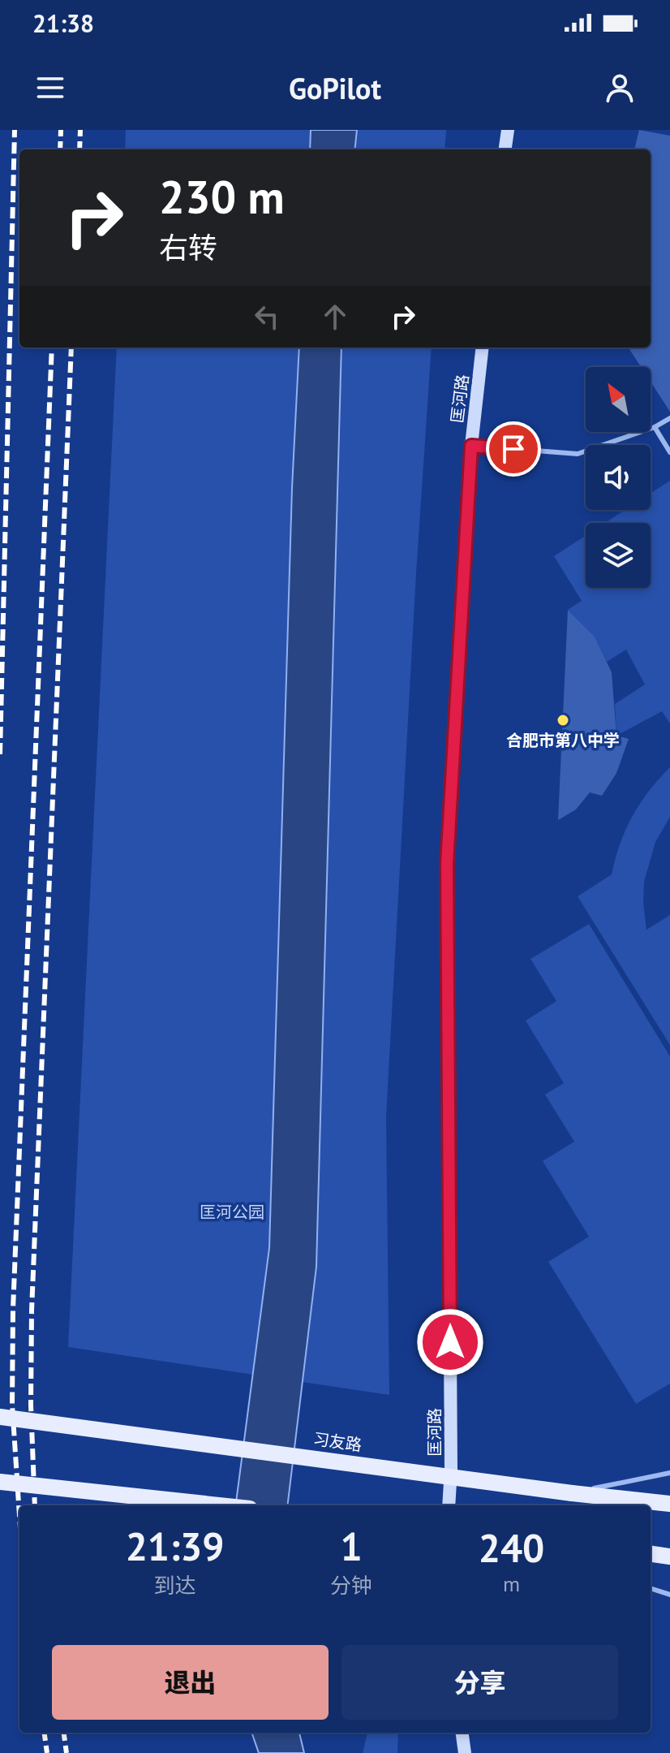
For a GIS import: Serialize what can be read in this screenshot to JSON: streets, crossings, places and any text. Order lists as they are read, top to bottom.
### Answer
{
  "streets": {
    "main road": ["习友路"],
    "street": ["匡河路"]
  },
  "parks": ["匡河公园"],
  "places": ["合肥市第八中学"],
  "north": "top left",
  "page": {
    "status": "21:38",
    "header": "GoPilot",
    "turn": ["230 m", "右转"],
    "eta": [
      "21:39",
      "到达",
      "1",
      "分钟",
      "240",
      "m"
    ],
    "buttons": ["退出", "分享"]
  }
}
